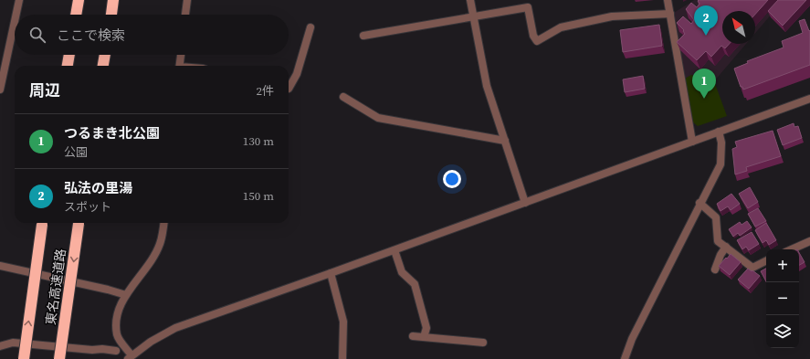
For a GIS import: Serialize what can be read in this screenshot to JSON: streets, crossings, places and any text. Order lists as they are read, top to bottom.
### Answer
{
  "streets": {
    "highway": ["東名高速道路"]
  },
  "north": "top left",
  "page": {
    "pins": ["2", "1"],
    "search": "ここで検索",
    "heading": ["周辺", "2件"],
    "list": [
      {
        "mark": "1",
        "name": "つるまき北公園",
        "note": "公園",
        "value": "130 m"
      },
      {
        "mark": "2",
        "name": "弘法の里湯",
        "note": "スポット",
        "value": "150 m"
      }
    ],
    "map_buttons": ["+", "−"]
  }
}
